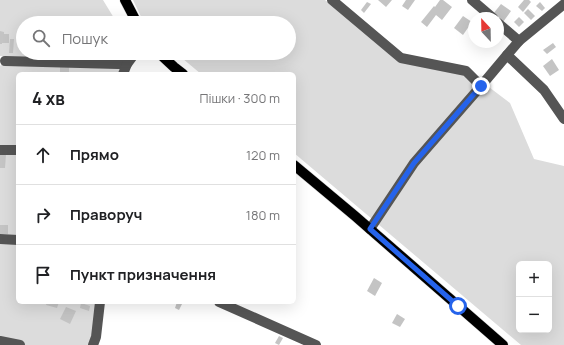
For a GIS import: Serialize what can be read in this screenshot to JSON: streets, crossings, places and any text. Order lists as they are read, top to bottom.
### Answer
{
  "north": "top",
  "page": {
    "search": "Пошук",
    "heading": ["4 хв", "Пішки · 300 m"],
    "list": [
      ["Прямо", "120 m"],
      ["Праворуч", "180 m"],
      "Пункт призначення"
    ],
    "map_buttons": ["+", "−"]
  }
}
